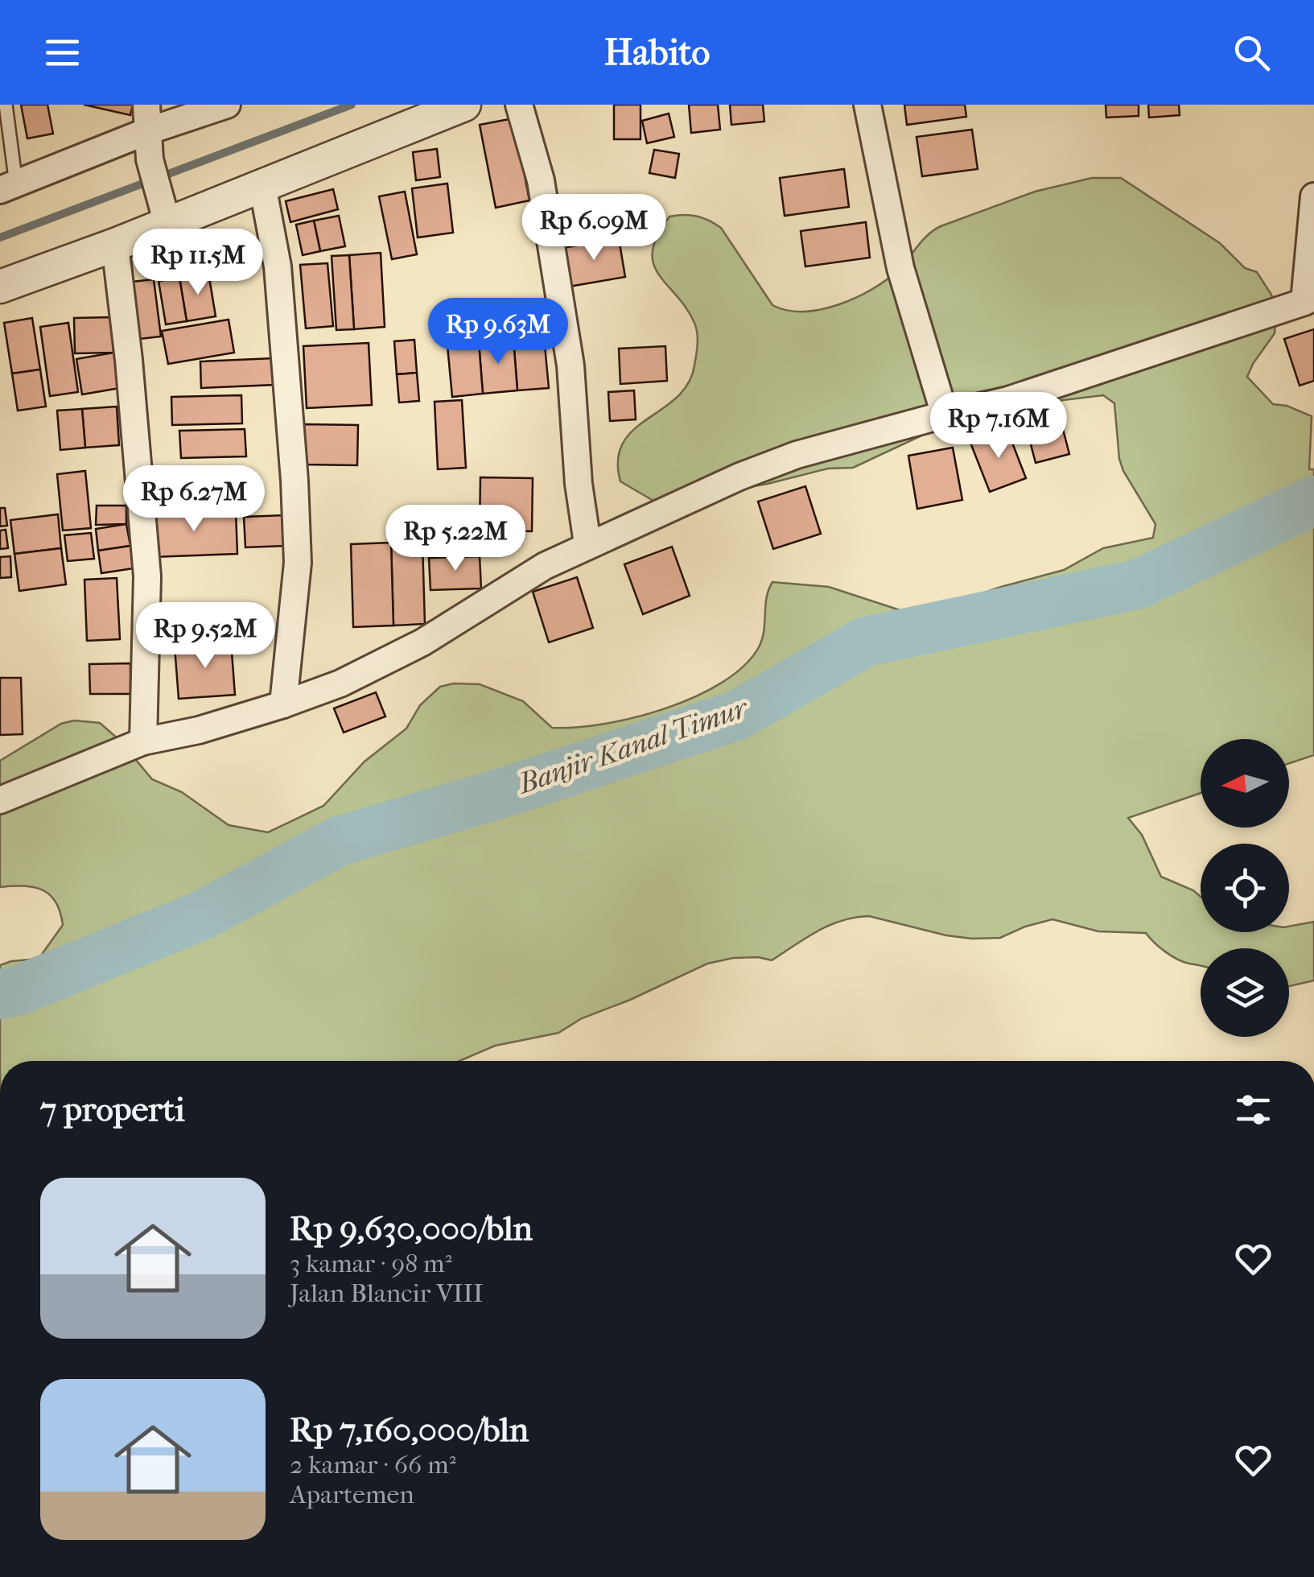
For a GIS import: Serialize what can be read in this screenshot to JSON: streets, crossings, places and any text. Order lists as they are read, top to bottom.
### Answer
{
  "water": ["Banjir Kanal Timur"],
  "north": "left",
  "page": {
    "header": "Habito",
    "price": [
      "Rp 6.09M",
      "Rp 11.5M",
      "Rp 9.63M",
      "Rp 7.16M",
      "Rp 6.27M",
      "Rp 5.22M",
      "Rp 9.52M"
    ],
    "heading": "7 properti",
    "list": [
      {
        "name": "Rp 9,630,000/bln",
        "note": "3 kamar · 98 m² · Jalan Blancir VIII"
      },
      {
        "name": "Rp 7,160,000/bln",
        "note": "2 kamar · 66 m² · Apartemen"
      }
    ]
  }
}
